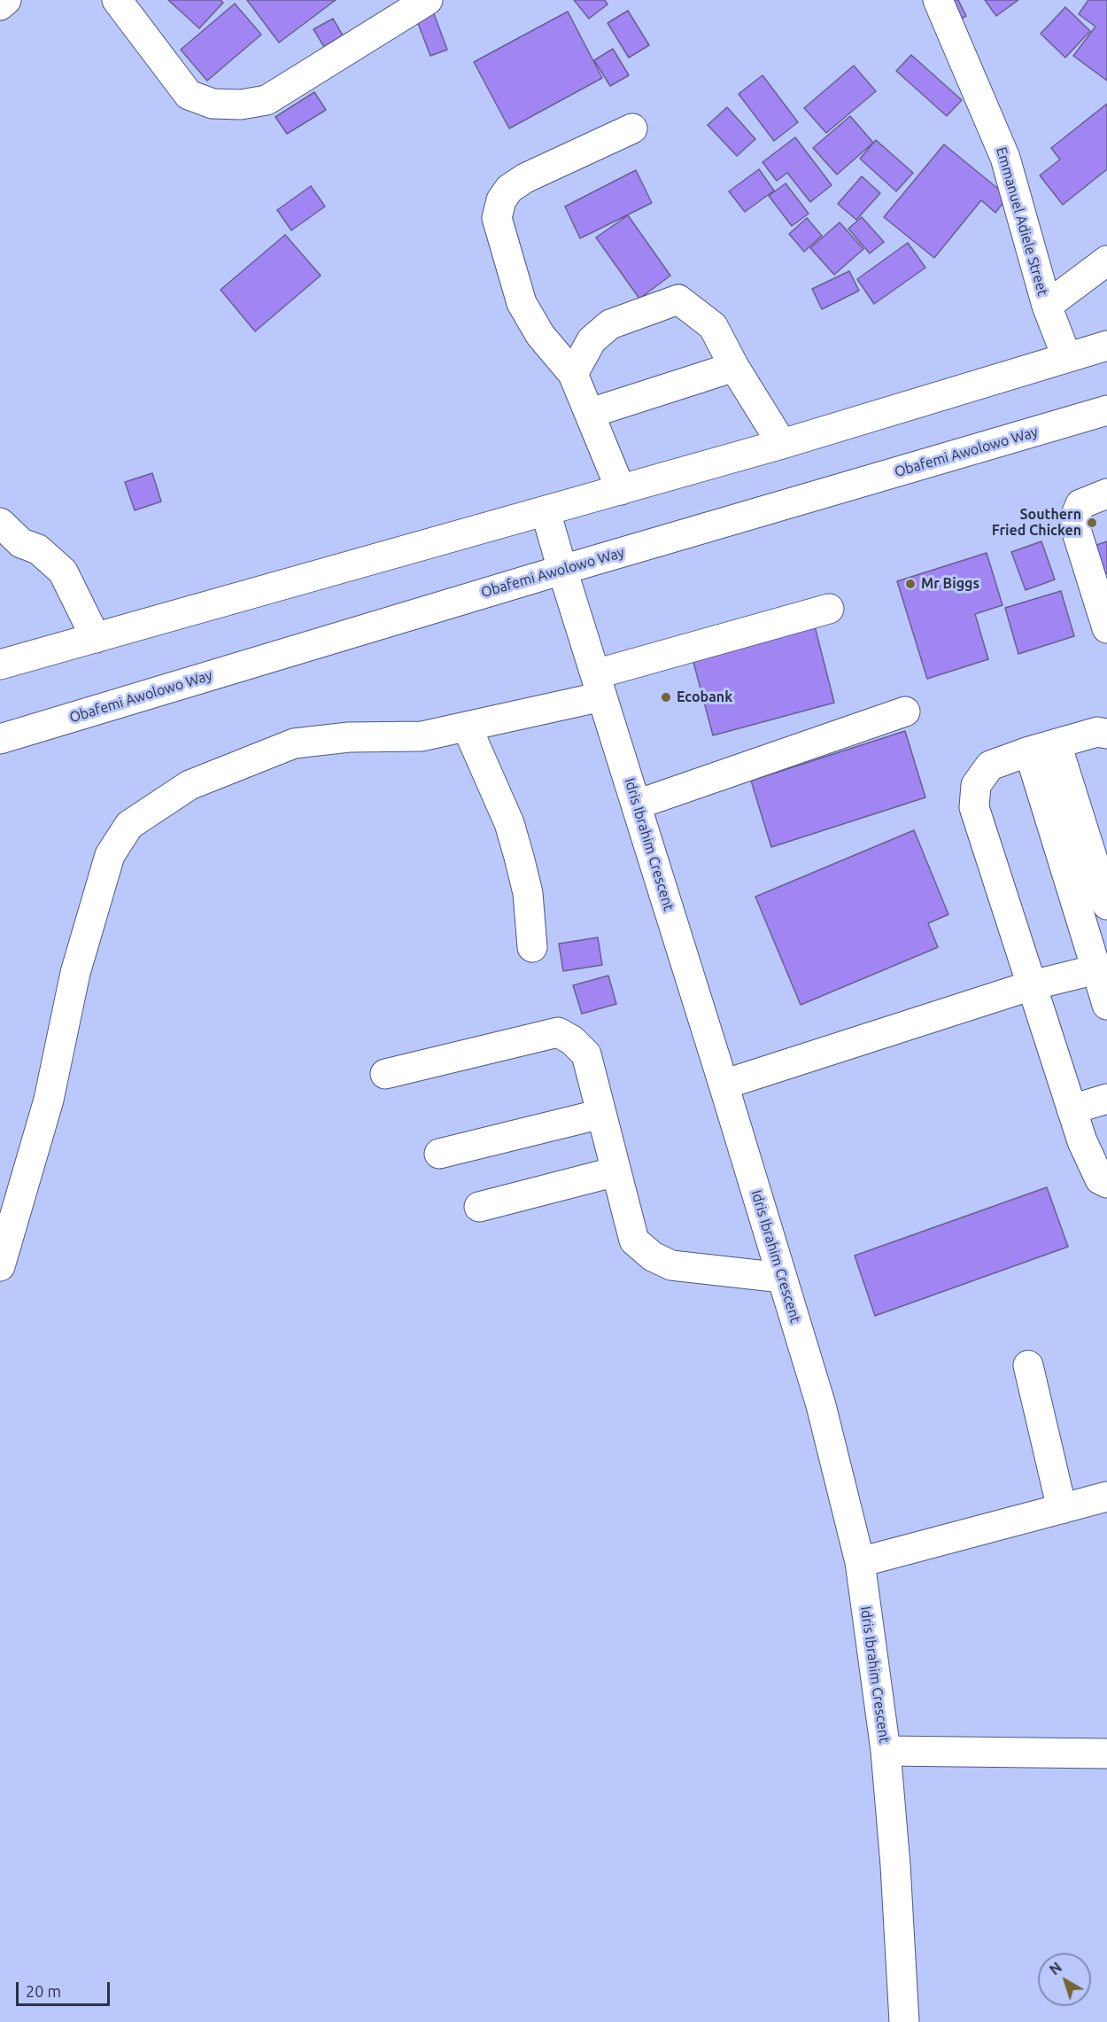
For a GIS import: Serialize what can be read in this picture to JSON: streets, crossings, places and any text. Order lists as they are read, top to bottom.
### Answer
{
  "streets": {
    "street": ["Emmanuel Adiele Street", "Obafemi Awolowo Way", "Idris Ibrahim Crescent"]
  },
  "crossings": [
    ["Obafemi Awolowo Way", "Idris Ibrahim Crescent"]
  ],
  "places": ["Southern Fried Chicken", "Mr Biggs", "Ecobank"],
  "scale_bar": "20 m",
  "north": "top left"
}
